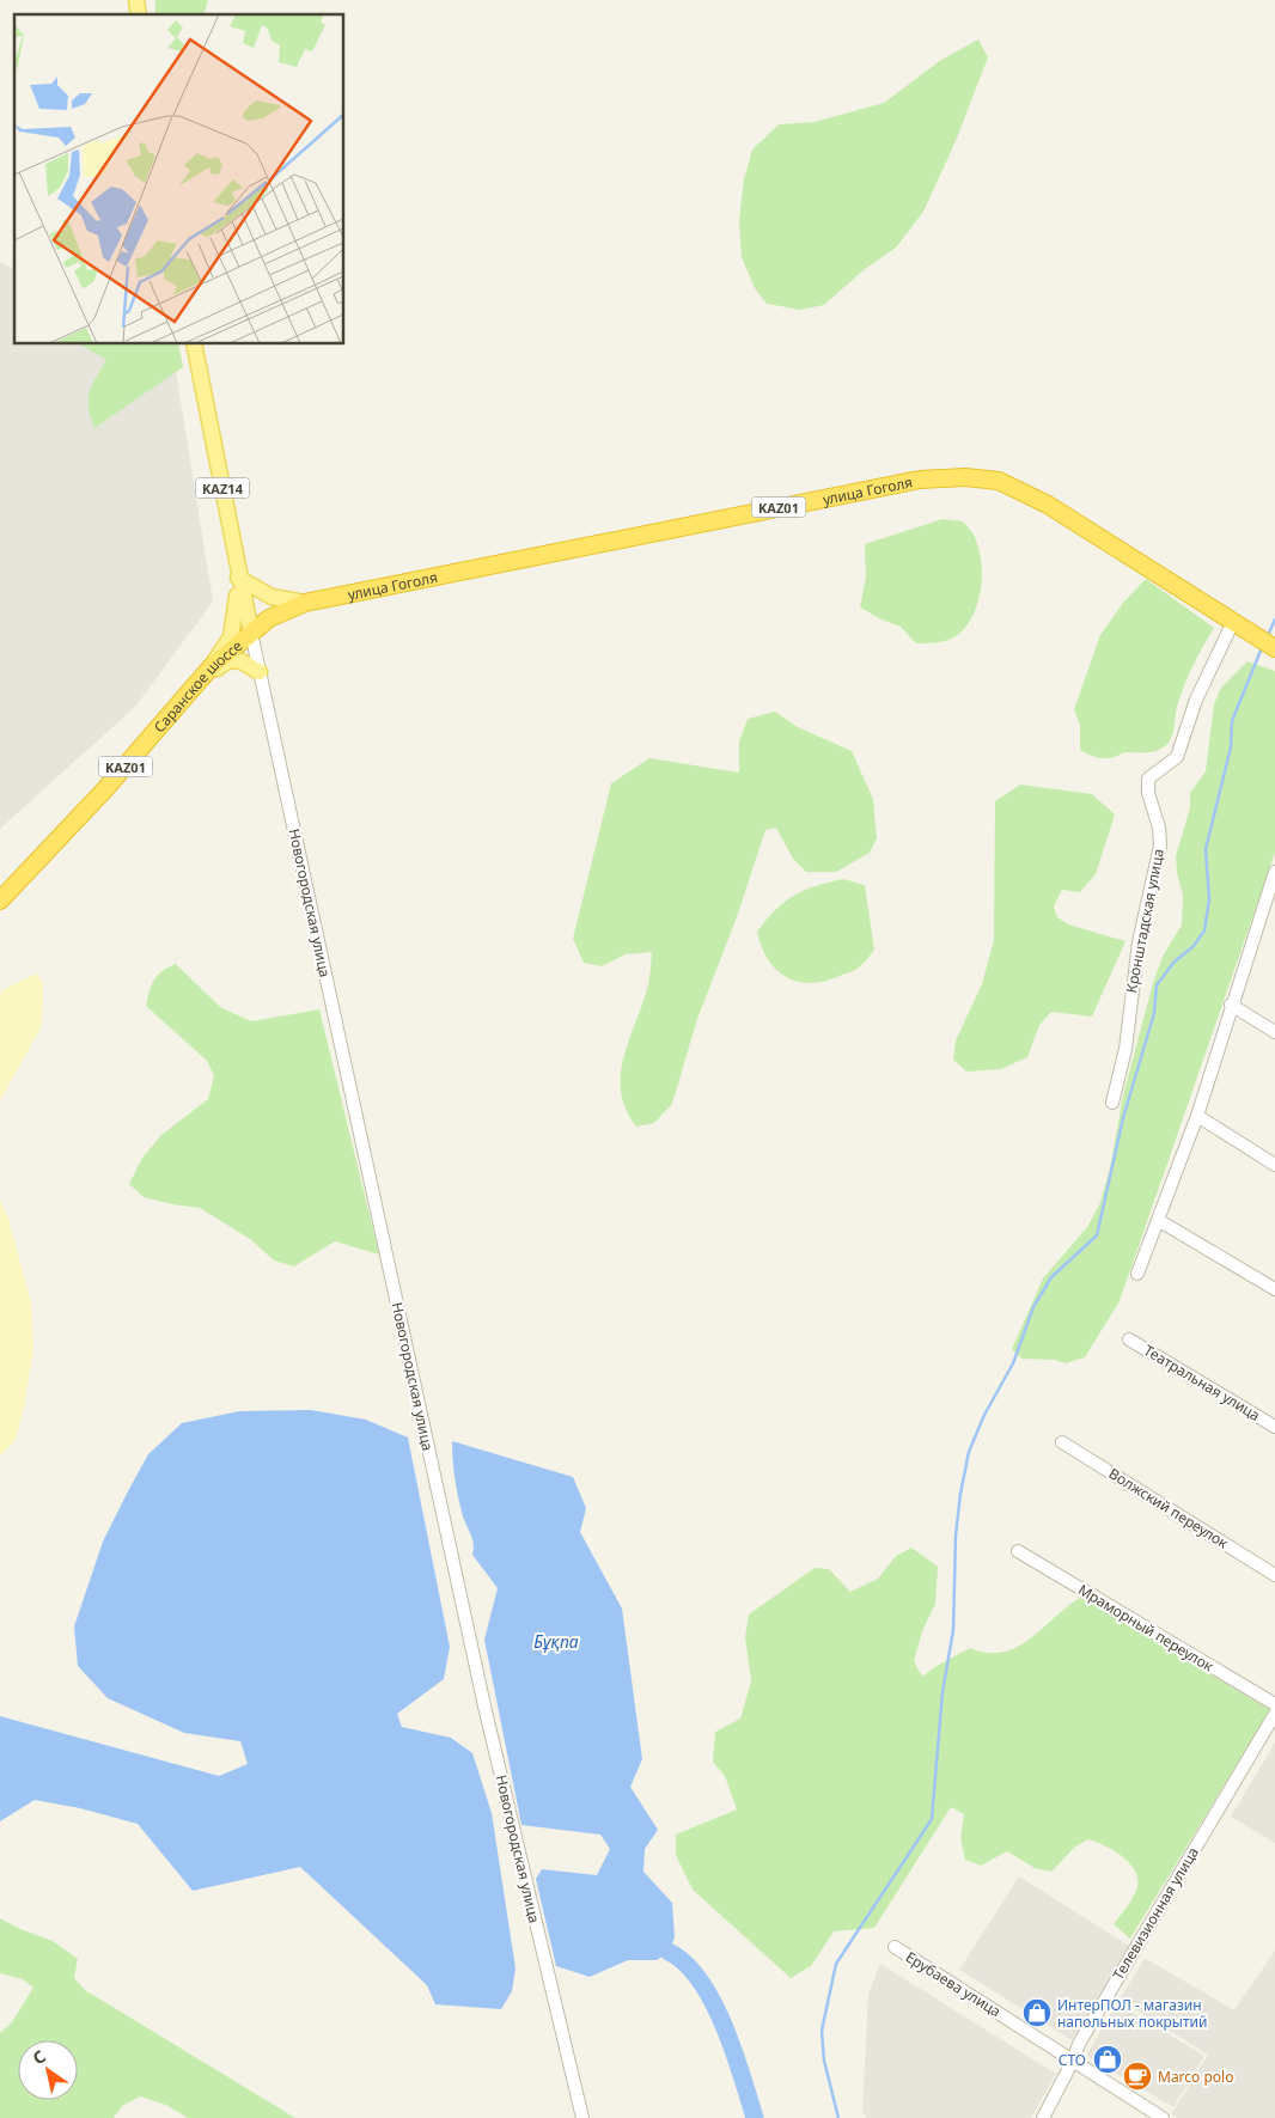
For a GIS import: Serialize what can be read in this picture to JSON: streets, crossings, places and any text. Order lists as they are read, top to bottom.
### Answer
{
  "streets": {
    "highway": [
      "улица Гоголя",
      "KАZ01",
      "Саранское шоссе",
      "KAZ01"
    ],
    "main road": ["KAZ14"],
    "street": [
      "Новогородская улица",
      "Кронштадская улица",
      "Театральная улица",
      "Волжский переулок",
      "Мраморный переулок",
      "Телевизионная улица",
      "Ерубаева улица"
    ]
  },
  "crossings": [
    ["KAZ14", "улица Гоголя"],
    ["KAZ14", "Саранское шоссе"],
    ["KAZ14", "Новогородская улица"],
    ["улица Гоголя", "Саранское шоссе"],
    ["улица Гоголя", "Новогородская улица"],
    ["улица Гоголя", "Кронштадская улица"],
    ["Саранское шоссе", "Новогородская улица"],
    ["Телевизионная улица", "Ерубаева улица"]
  ],
  "water": ["Бұқпа"],
  "places": {
    "shop": ["ИнтерПОЛ - магазин напольных покрытий", "СТО"],
    "cafe": ["Marco polo"]
  },
  "north": "top left"
}
